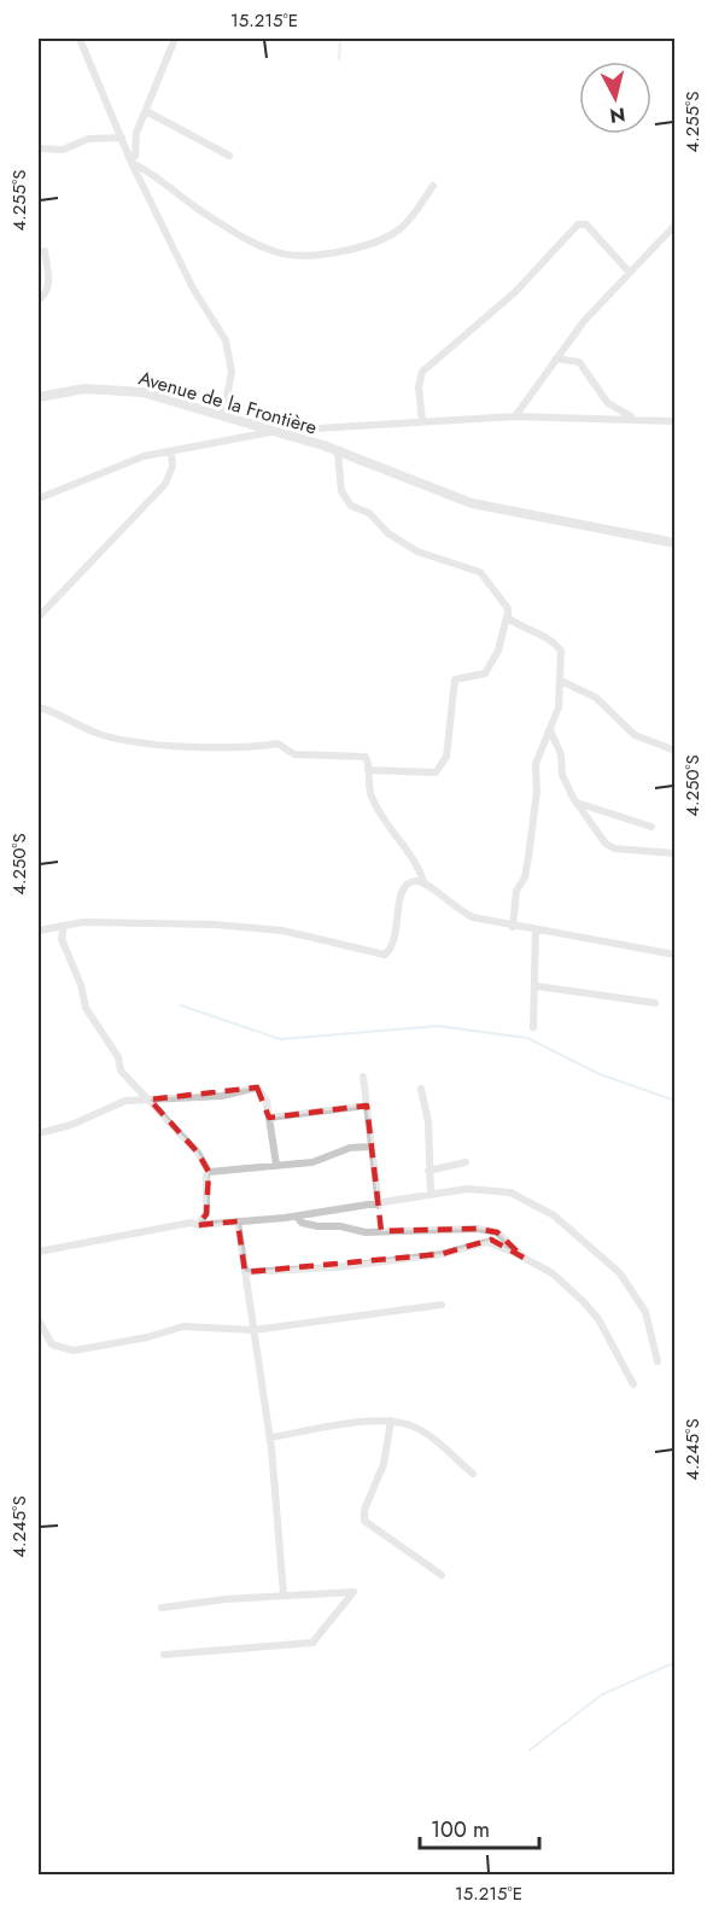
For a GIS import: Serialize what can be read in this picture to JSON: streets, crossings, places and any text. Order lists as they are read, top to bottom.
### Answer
{
  "streets": {
    "street": ["Avenue de la Frontière"]
  },
  "scale_bar": "100 m",
  "north": "bottom",
  "coordinates": [
    "15.215°E",
    "4.255°S",
    "4.250°S",
    "4.245°S"
  ]
}
